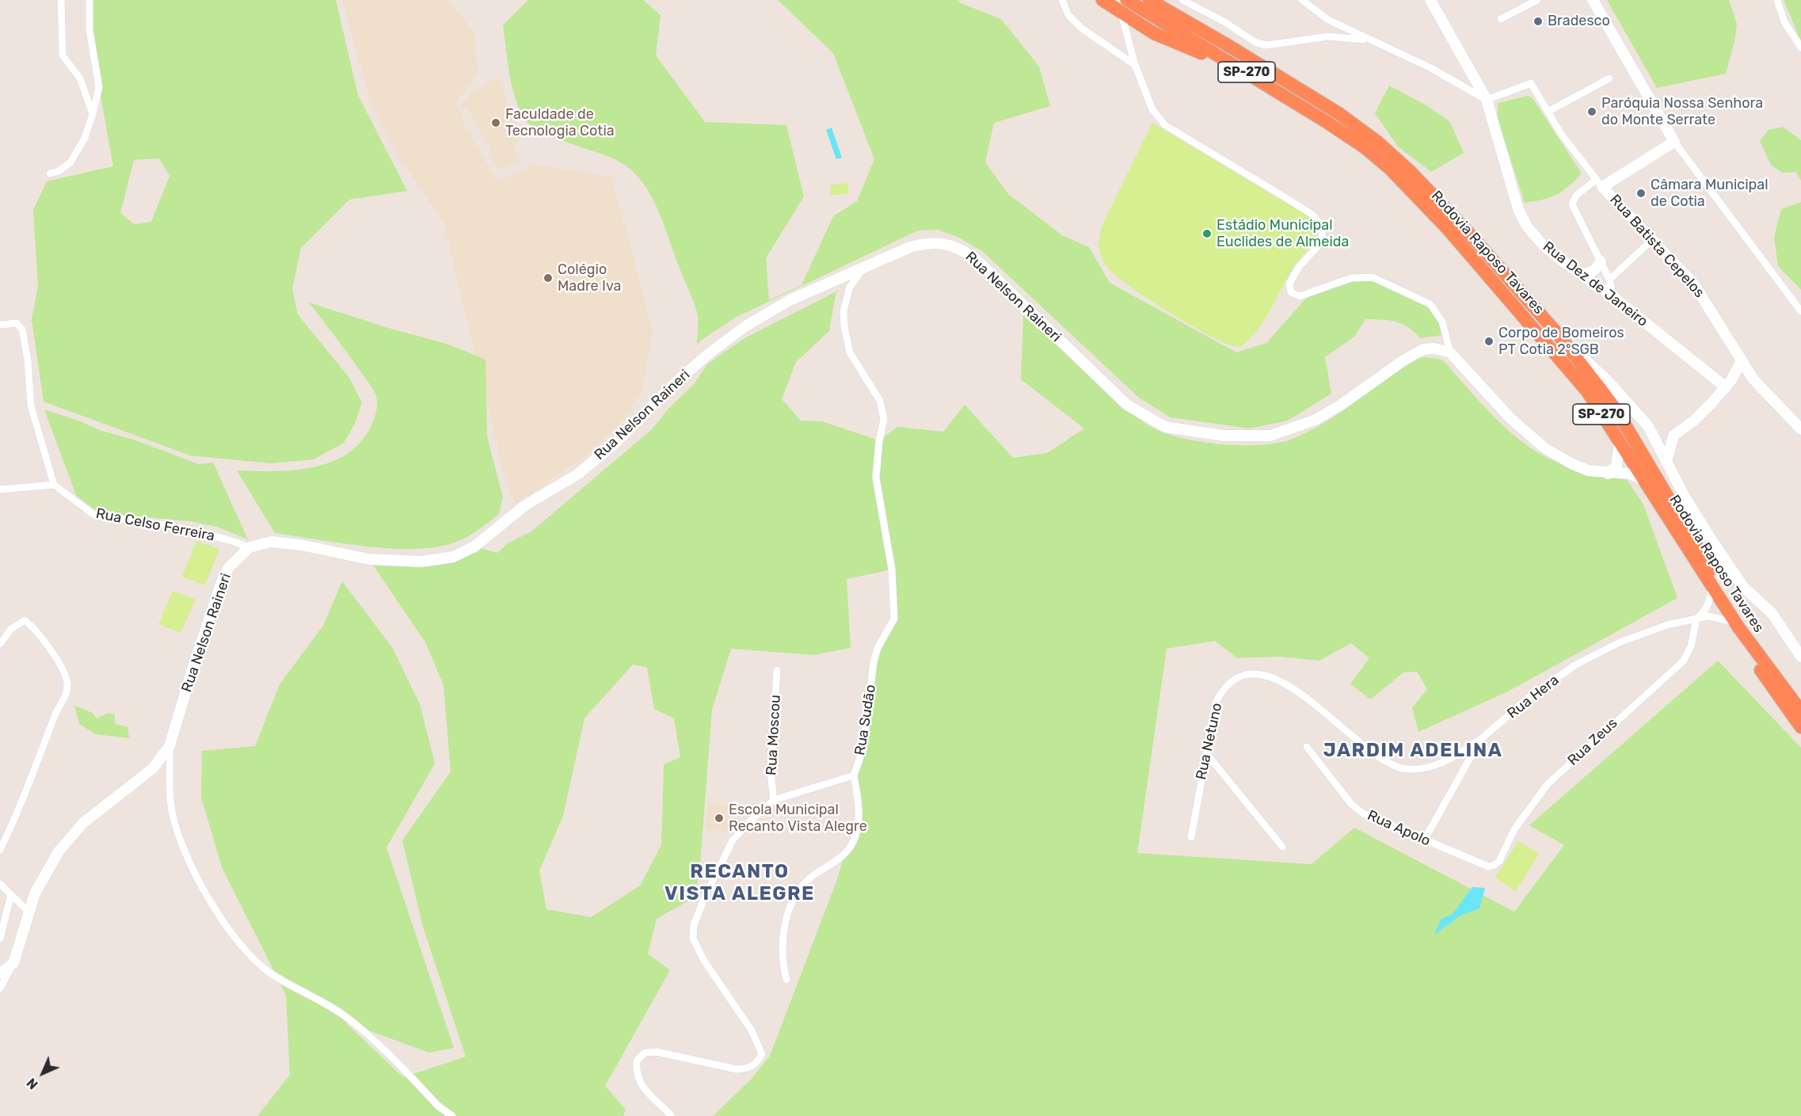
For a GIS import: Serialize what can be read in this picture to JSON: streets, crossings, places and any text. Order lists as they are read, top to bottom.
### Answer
{
  "streets": {
    "highway": ["SP-270", "Rodovia Raposo Tavares"],
    "main road": ["Rua Batista Cepelos", "Rua Dez de Janeiro", "Rua Nelson Raineri"],
    "street": [
      "Rua Celso Ferreira",
      "Rua Hera",
      "Rua Sudão",
      "Rua Moscou",
      "Rua Netuno",
      "Rua Zeus",
      "Rua Apolo"
    ]
  },
  "crossings": [
    ["Rodovia Raposo Tavares", "Rua Hera"],
    ["Rua Nelson Raineri", "Rua Celso Ferreira"],
    ["Rua Nelson Raineri", "Rua Sudão"],
    ["Rua Hera", "Rua Netuno"],
    ["Rua Hera", "Rua Zeus"],
    ["Rua Hera", "Rua Apolo"],
    ["Rua Sudão", "Rua Moscou"],
    ["Rua Zeus", "Rua Apolo"]
  ],
  "districts": ["JARDIM ADELINA", "RECANTO VISTA ALEGRE"],
  "places": [
    "Bradesco",
    "Paróquia Nossa Senhora do Monte Serrate",
    "Faculdade de Tecnologia Cotia",
    "Câmara Municipal de Cotia",
    "Estádio Municipal Euclides de Almeida",
    "Colégio Madre Iva",
    "Corpo de Bomeiros PT Cotia 2ºSGB",
    "Escola Municipal Recanto Vista Alegre"
  ],
  "north": "bottom left"
}
